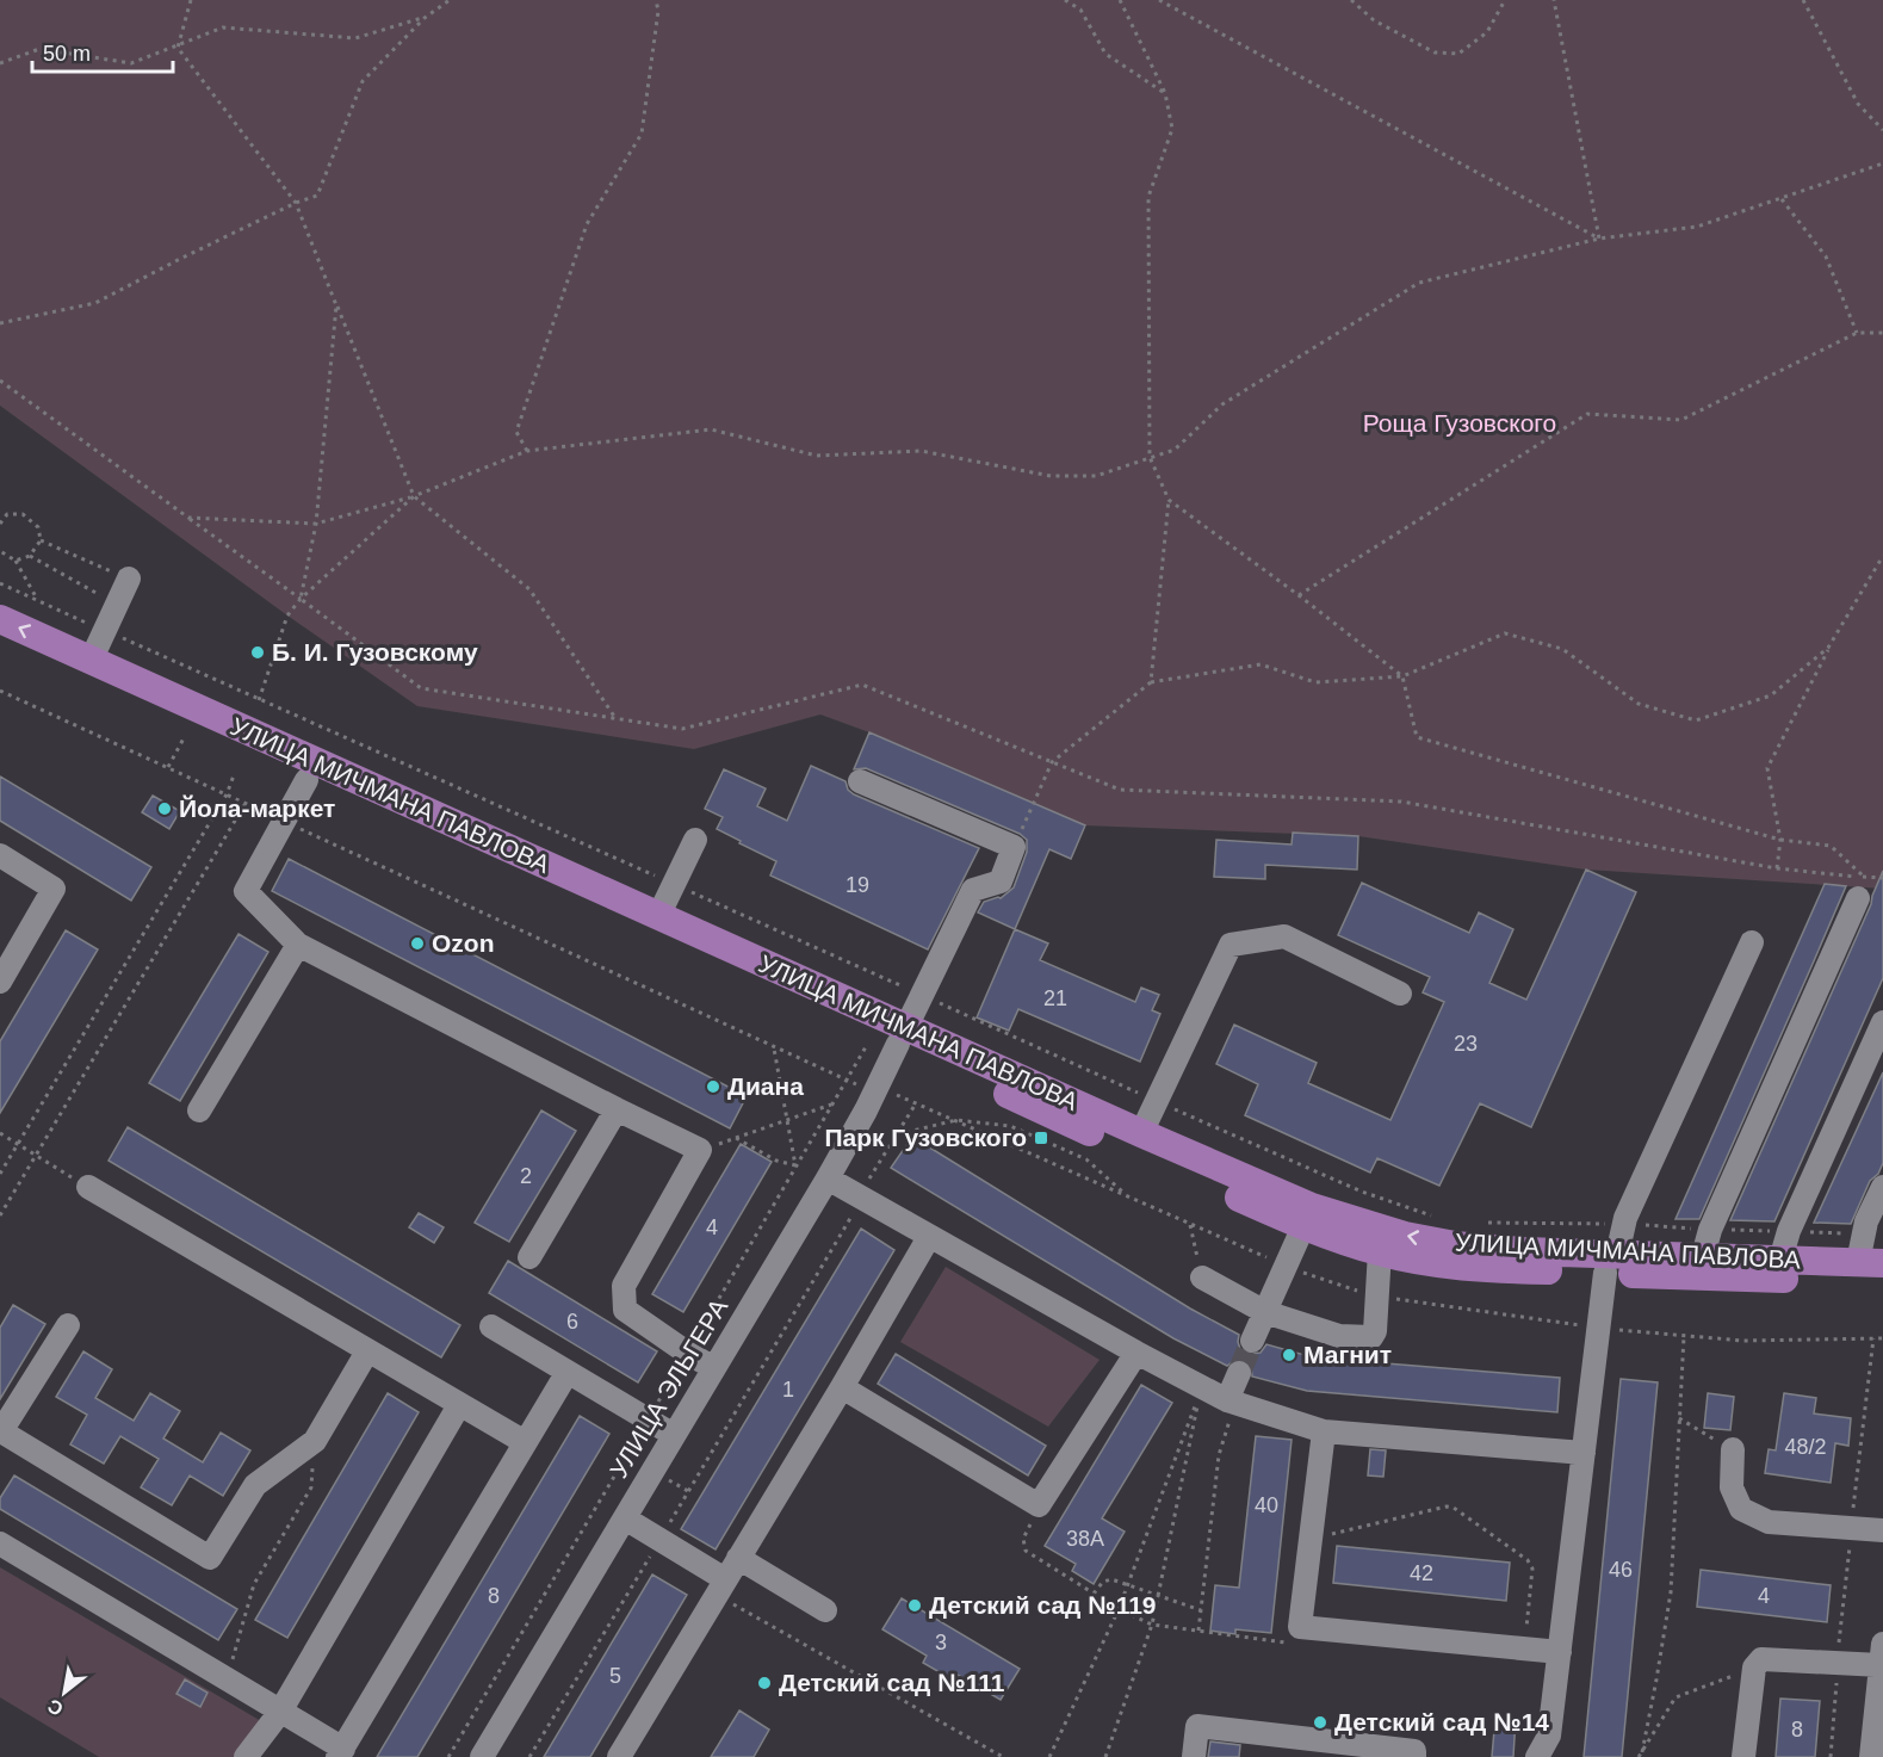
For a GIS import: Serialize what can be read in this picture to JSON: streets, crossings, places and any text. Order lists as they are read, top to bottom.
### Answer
{
  "streets": {
    "main road": ["УЛИЦА МИЧМАНА ПАВЛОВА"],
    "street": ["УЛИЦА ЭЛЬГЕРА"]
  },
  "crossings": [
    ["УЛИЦА МИЧМАНА ПАВЛОВА", "УЛИЦА ЭЛЬГЕРА"]
  ],
  "parks": ["Роща Гузовского"],
  "places": {
    "other": [
      "Б. И. Гузовскому",
      "Йола-маркет",
      "Ozon",
      "Диана",
      "Магнит",
      "Детский сад №119",
      "Детский сад №111",
      "Детский сад №14"
    ],
    "transit": ["Парк Гузовского"]
  },
  "house_numbers": [
    "19",
    "21",
    "23",
    "2",
    "4",
    "6",
    "1",
    "48/2",
    "40",
    "38А",
    "46",
    "42",
    "8",
    "4",
    "3",
    "5",
    "8"
  ],
  "scale_bar": "50 m",
  "north": "bottom left"
}
